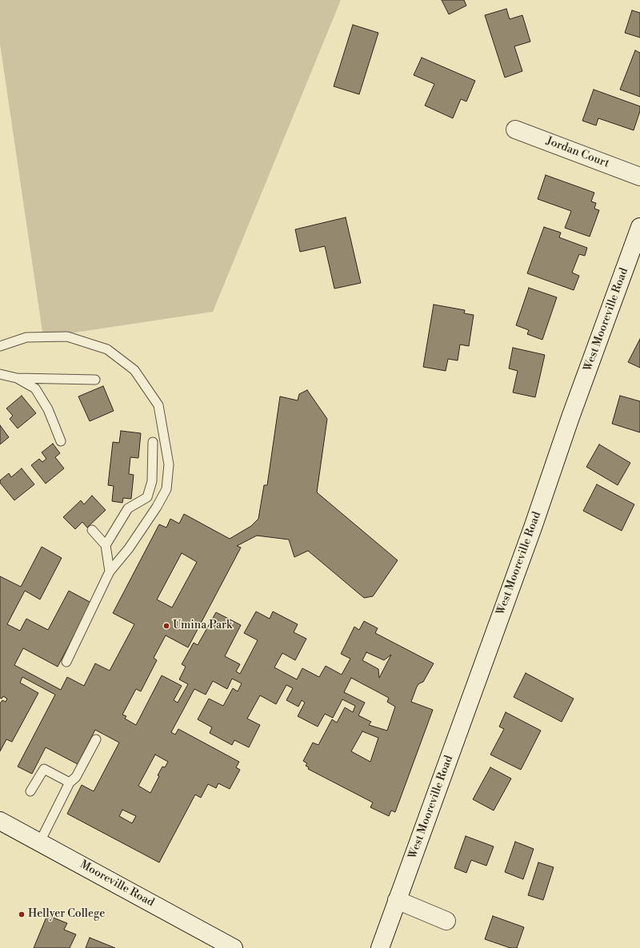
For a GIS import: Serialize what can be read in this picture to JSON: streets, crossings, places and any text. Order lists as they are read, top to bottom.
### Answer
{
  "streets": {
    "main road": ["Jordan Court", "West Mooreville Road", "Mooreville Road"]
  },
  "places": ["Umina Park", "Hellyer College"]
}
